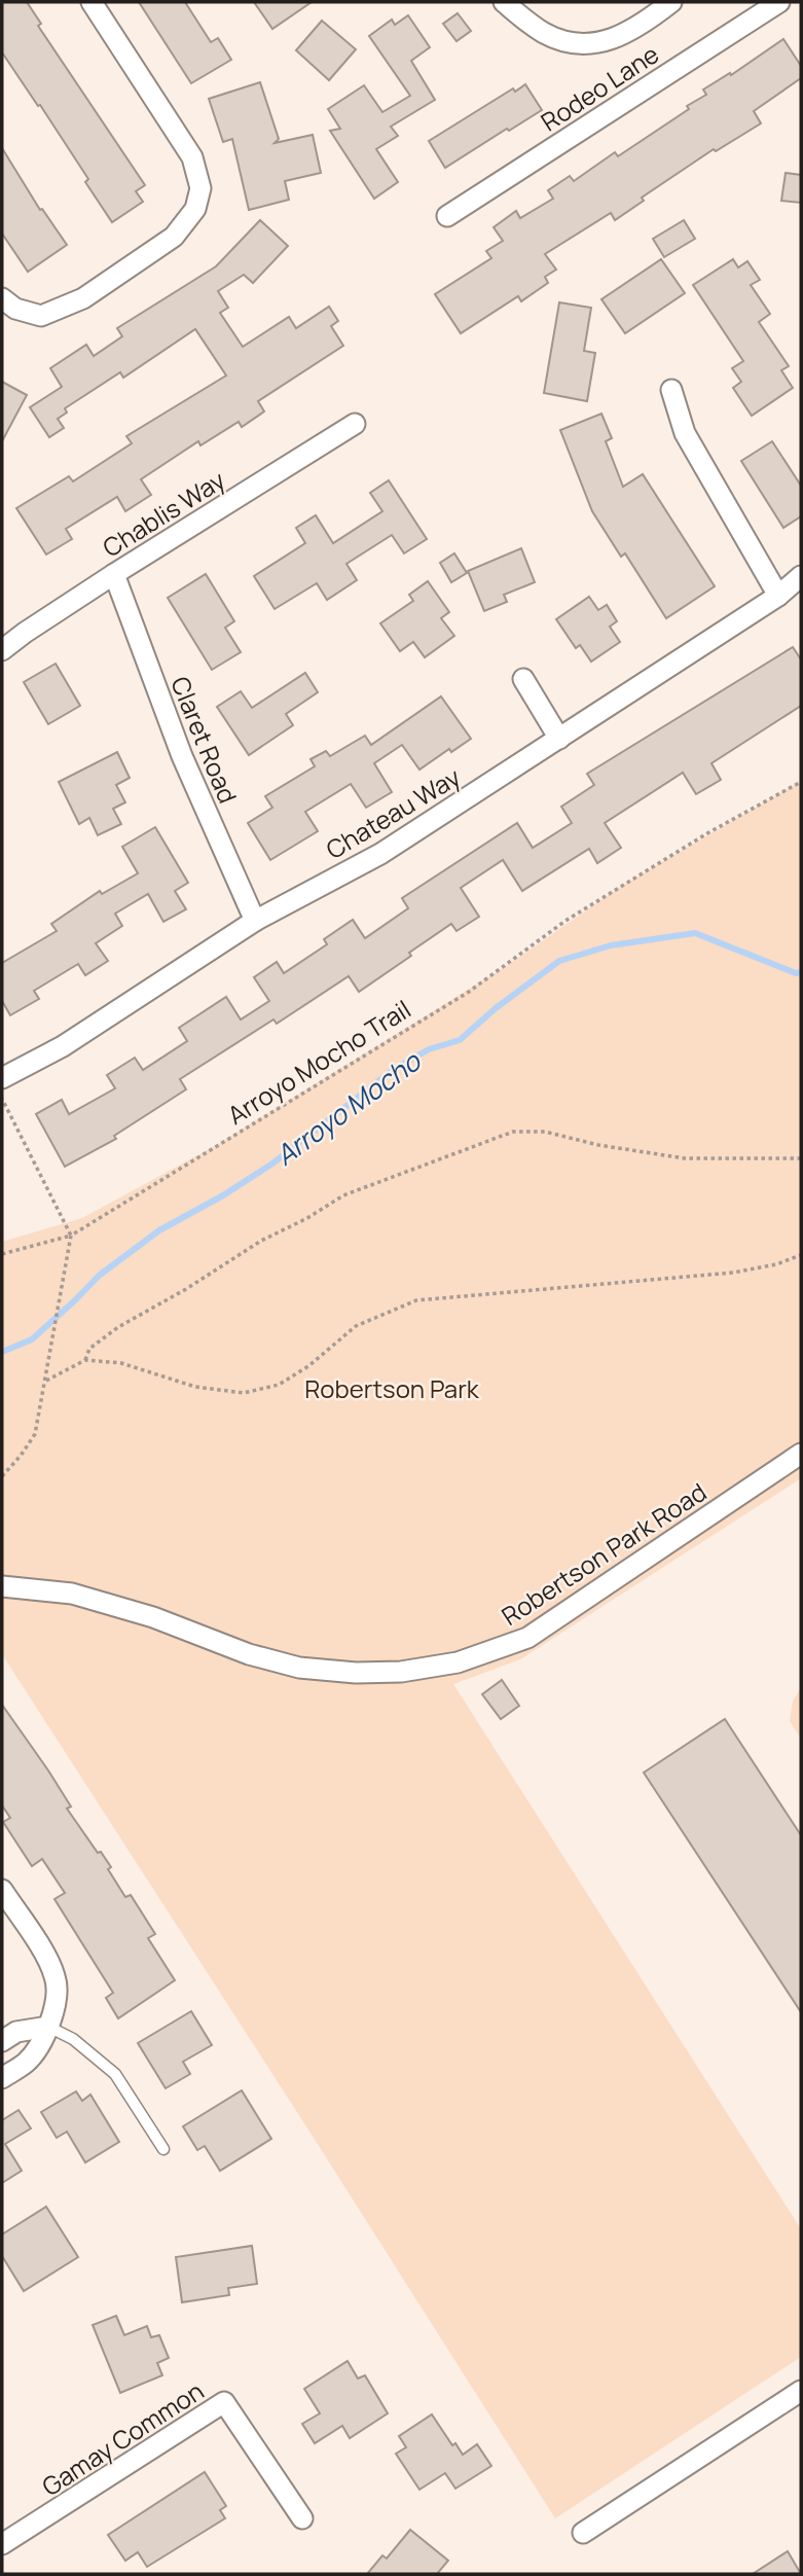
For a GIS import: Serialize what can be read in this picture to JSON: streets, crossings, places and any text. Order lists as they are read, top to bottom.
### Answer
{
  "streets": {
    "street": [
      "Rodeo Lane",
      "Chablis Way",
      "Claret Road",
      "Chateau Way",
      "Robertson Park Road",
      "Gamay Common"
    ],
    "path": ["Arroyo Mocho Trail"]
  },
  "crossings": [
    ["Chablis Way", "Claret Road"],
    ["Claret Road", "Chateau Way"]
  ],
  "water": ["Arroyo Mocho"],
  "parks": ["Robertson Park"]
}
